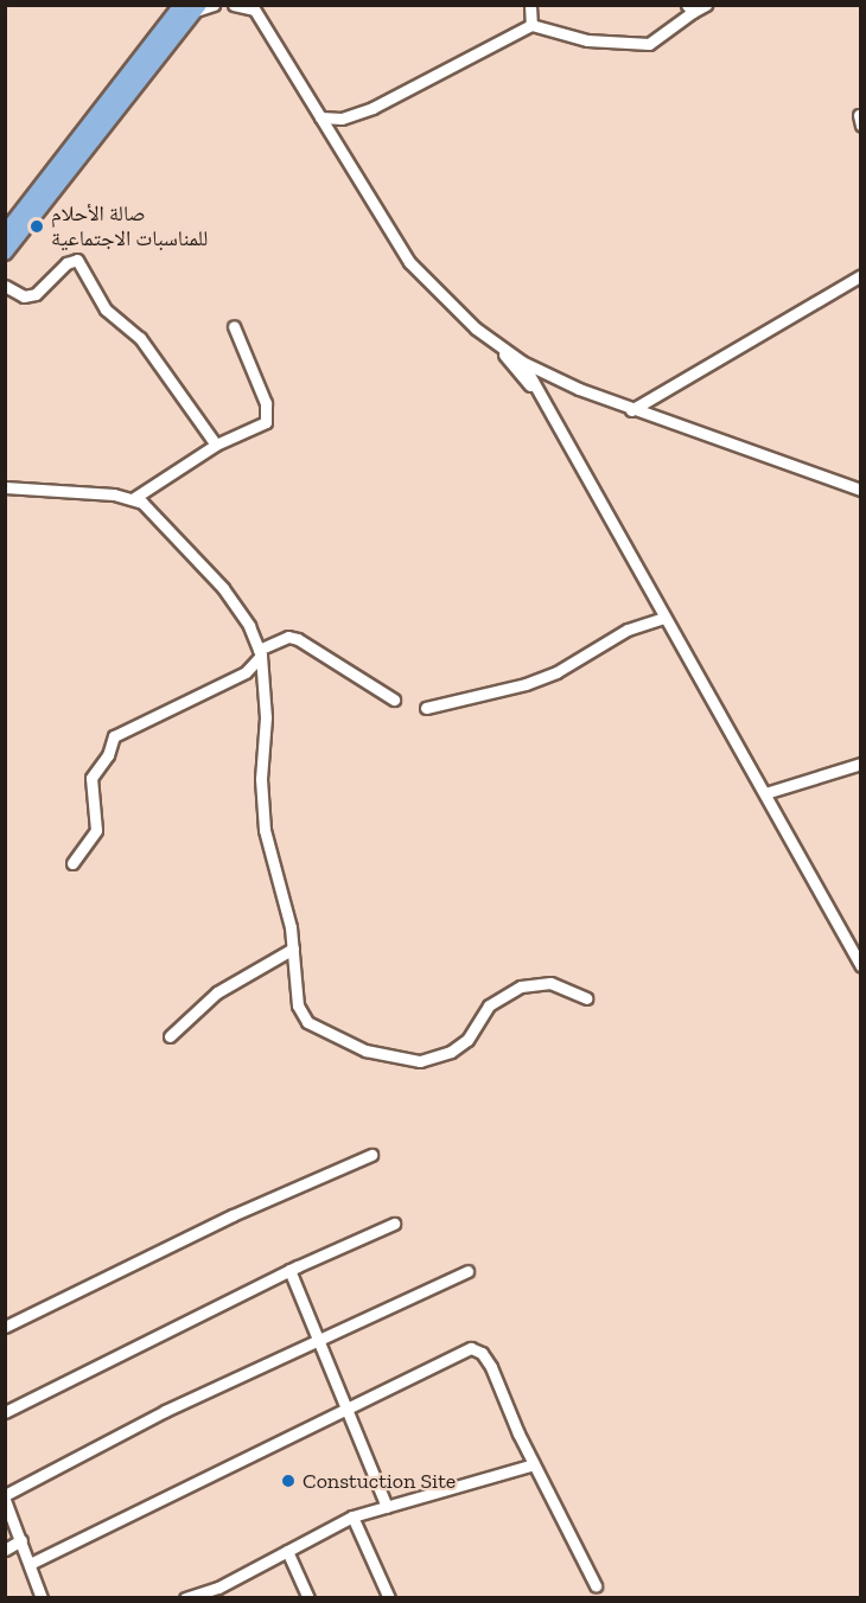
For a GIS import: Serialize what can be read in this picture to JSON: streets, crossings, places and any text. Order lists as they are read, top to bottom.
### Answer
{
  "places": ["صالة الأحلام للمناسبات الاجتماعية", "Constuction Site"]
}
